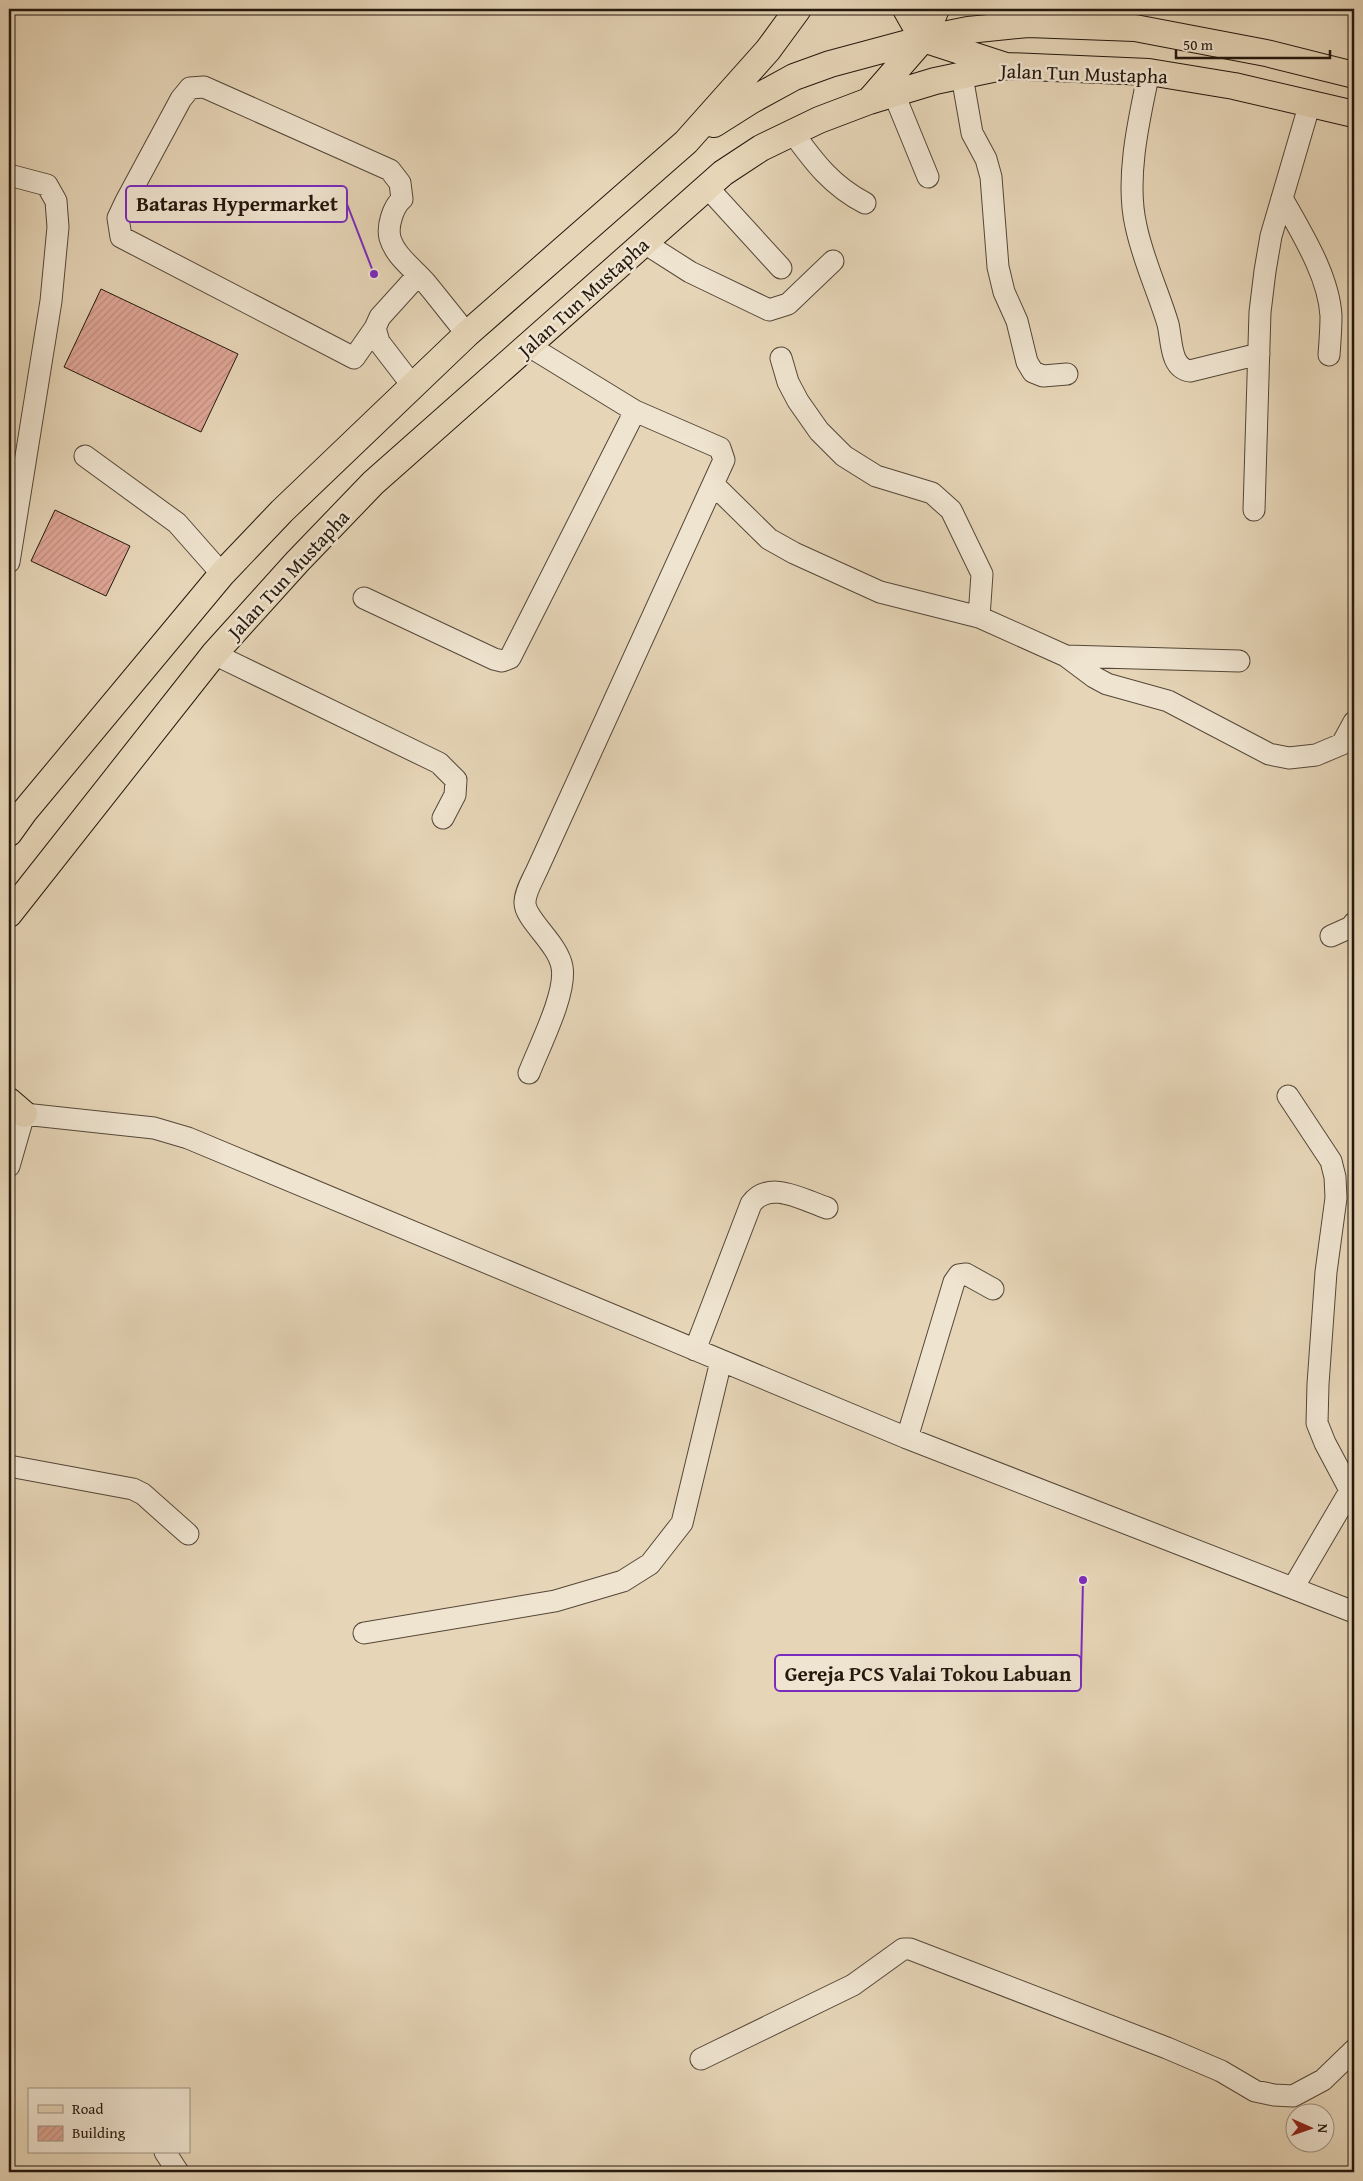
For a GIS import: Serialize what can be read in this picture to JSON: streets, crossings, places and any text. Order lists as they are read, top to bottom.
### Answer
{
  "streets": {
    "main road": ["Jalan Tun Mustapha"]
  },
  "places": ["Bataras Hypermarket", "Gereja PCS Valai Tokou Labuan"],
  "legend": ["Road", "Building"],
  "scale_bar": "50 m",
  "north": "right"
}
